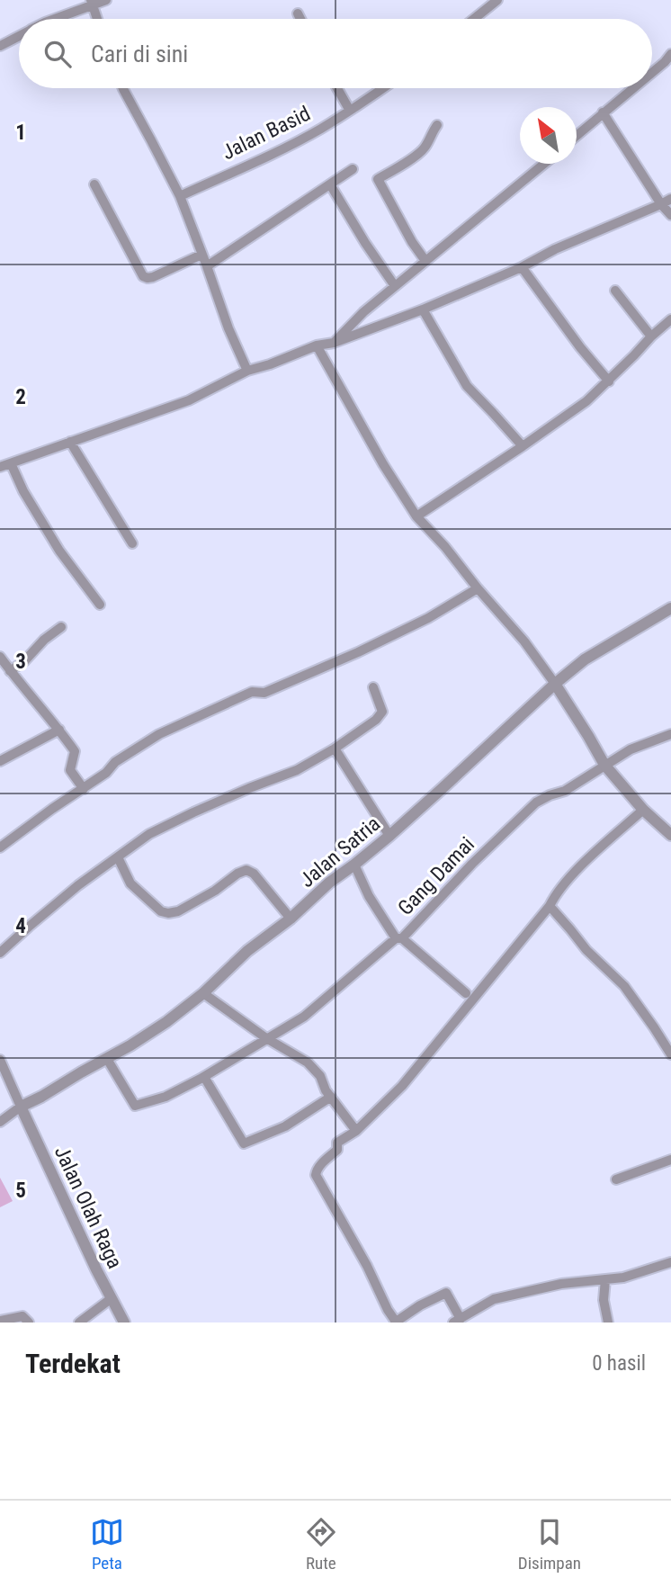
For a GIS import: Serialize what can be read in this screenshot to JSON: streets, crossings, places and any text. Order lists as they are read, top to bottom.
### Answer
{
  "streets": {
    "street": [
      "Jalan Basid",
      "Jalan Satria",
      "Gang Damai",
      "Jalan Olah Raga"
    ]
  },
  "crossings": [
    ["Jalan Satria", "Gang Damai"],
    ["Jalan Satria", "Jalan Olah Raga"]
  ],
  "north": "top left",
  "page": {
    "search": "Cari di sini",
    "heading": ["Terdekat", "0 hasil"],
    "nav": ["Peta", "Rute", "Disimpan"]
  },
  "grid": {
    "rows": [
      "1",
      "2",
      "3",
      "4",
      "5"
    ]
  }
}
